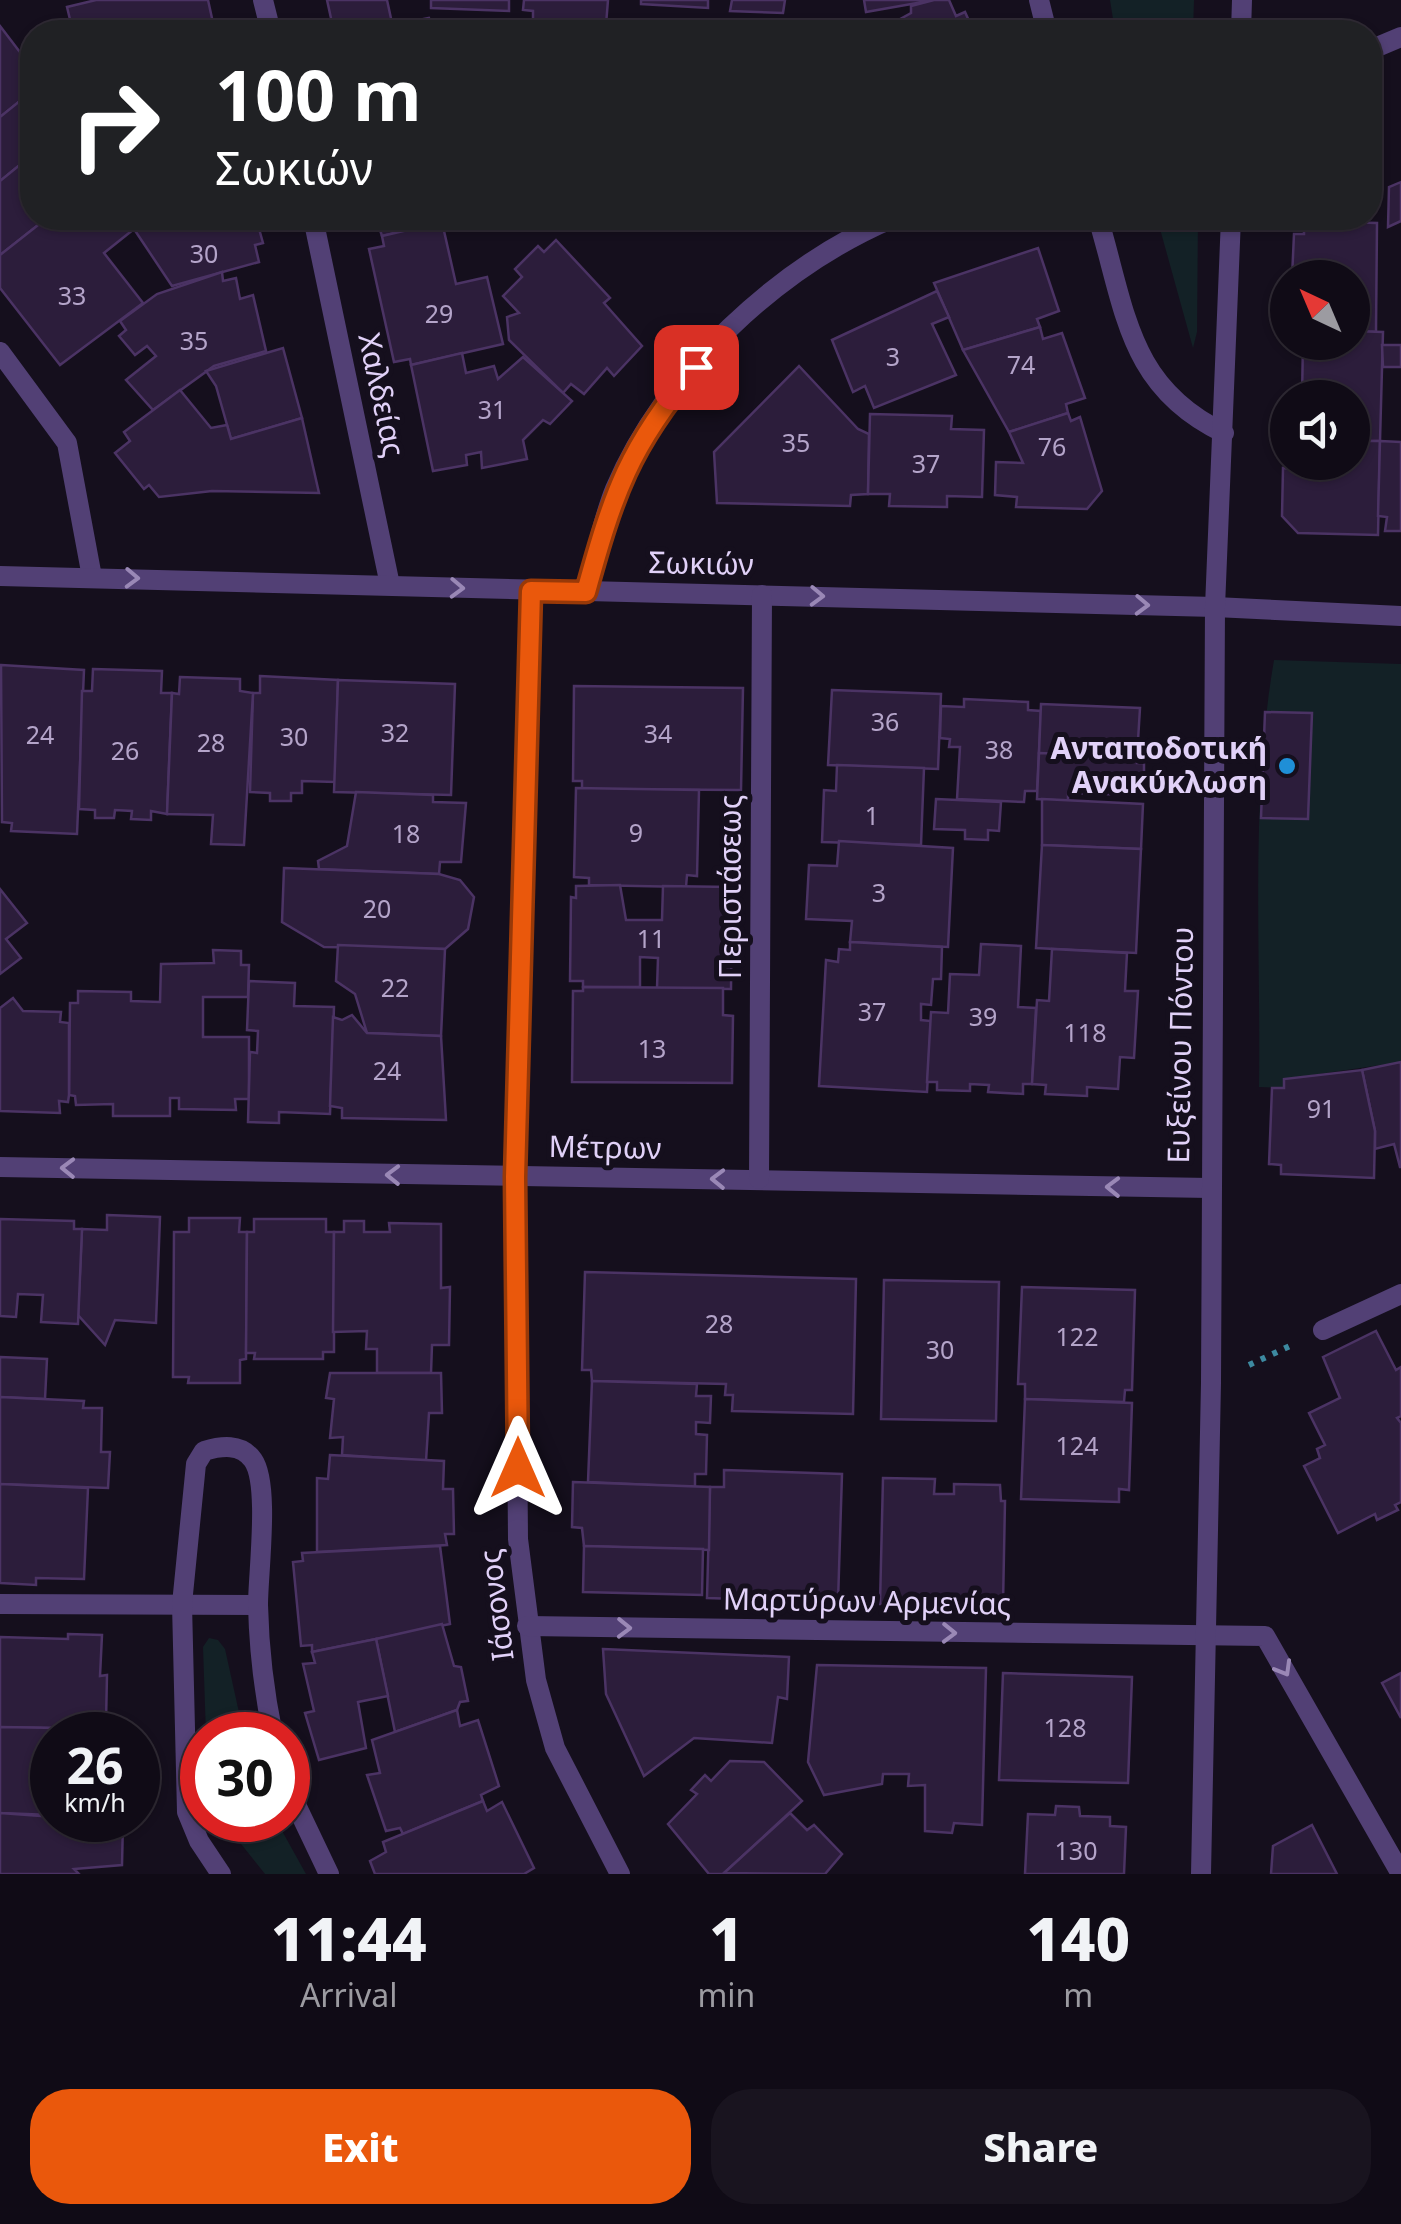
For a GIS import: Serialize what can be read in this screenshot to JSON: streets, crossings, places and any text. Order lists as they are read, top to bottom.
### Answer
{
  "streets": {
    "street": [
      "Χαλδείας",
      "Σωκιών",
      "Περιστάσεως",
      "Ευξείνου Πόντου",
      "Μέτρων",
      "Μαρτύρων Αρμενίας",
      "Ιάσονος"
    ]
  },
  "crossings": [
    ["Χαλδείας", "Σωκιών"],
    ["Σωκιών", "Περιστάσεως"],
    ["Σωκιών", "Ευξείνου Πόντου"],
    ["Σωκιών", "Ιάσονος"],
    ["Περιστάσεως", "Μέτρων"],
    ["Ευξείνου Πόντου", "Μέτρων"],
    ["Ευξείνου Πόντου", "Μαρτύρων Αρμενίας"],
    ["Μέτρων", "Ιάσονος"],
    ["Μαρτύρων Αρμενίας", "Ιάσονος"]
  ],
  "one_way": ["Σωκιών", "Μέτρων", "Μαρτύρων Αρμενίας"],
  "places": ["Ανταποδοτική Ανακύκλωση"],
  "house_numbers": [
    "30",
    "33",
    "29",
    "35",
    "3",
    "74",
    "31",
    "35",
    "76",
    "37",
    "36",
    "32",
    "34",
    "24",
    "30",
    "28",
    "38",
    "26",
    "1",
    "9",
    "18",
    "3",
    "20",
    "11",
    "22",
    "37",
    "39",
    "118",
    "13",
    "24",
    "91",
    "28",
    "122",
    "30",
    "124",
    "128",
    "130"
  ],
  "north": "top left",
  "page": {
    "turn": ["100 m", "Σωκιών"],
    "speed": "26 km/h",
    "limit": "30",
    "eta": [
      "11:44",
      "Arrival",
      "1",
      "min",
      "140",
      "m"
    ],
    "buttons": ["Exit", "Share"]
  }
}
